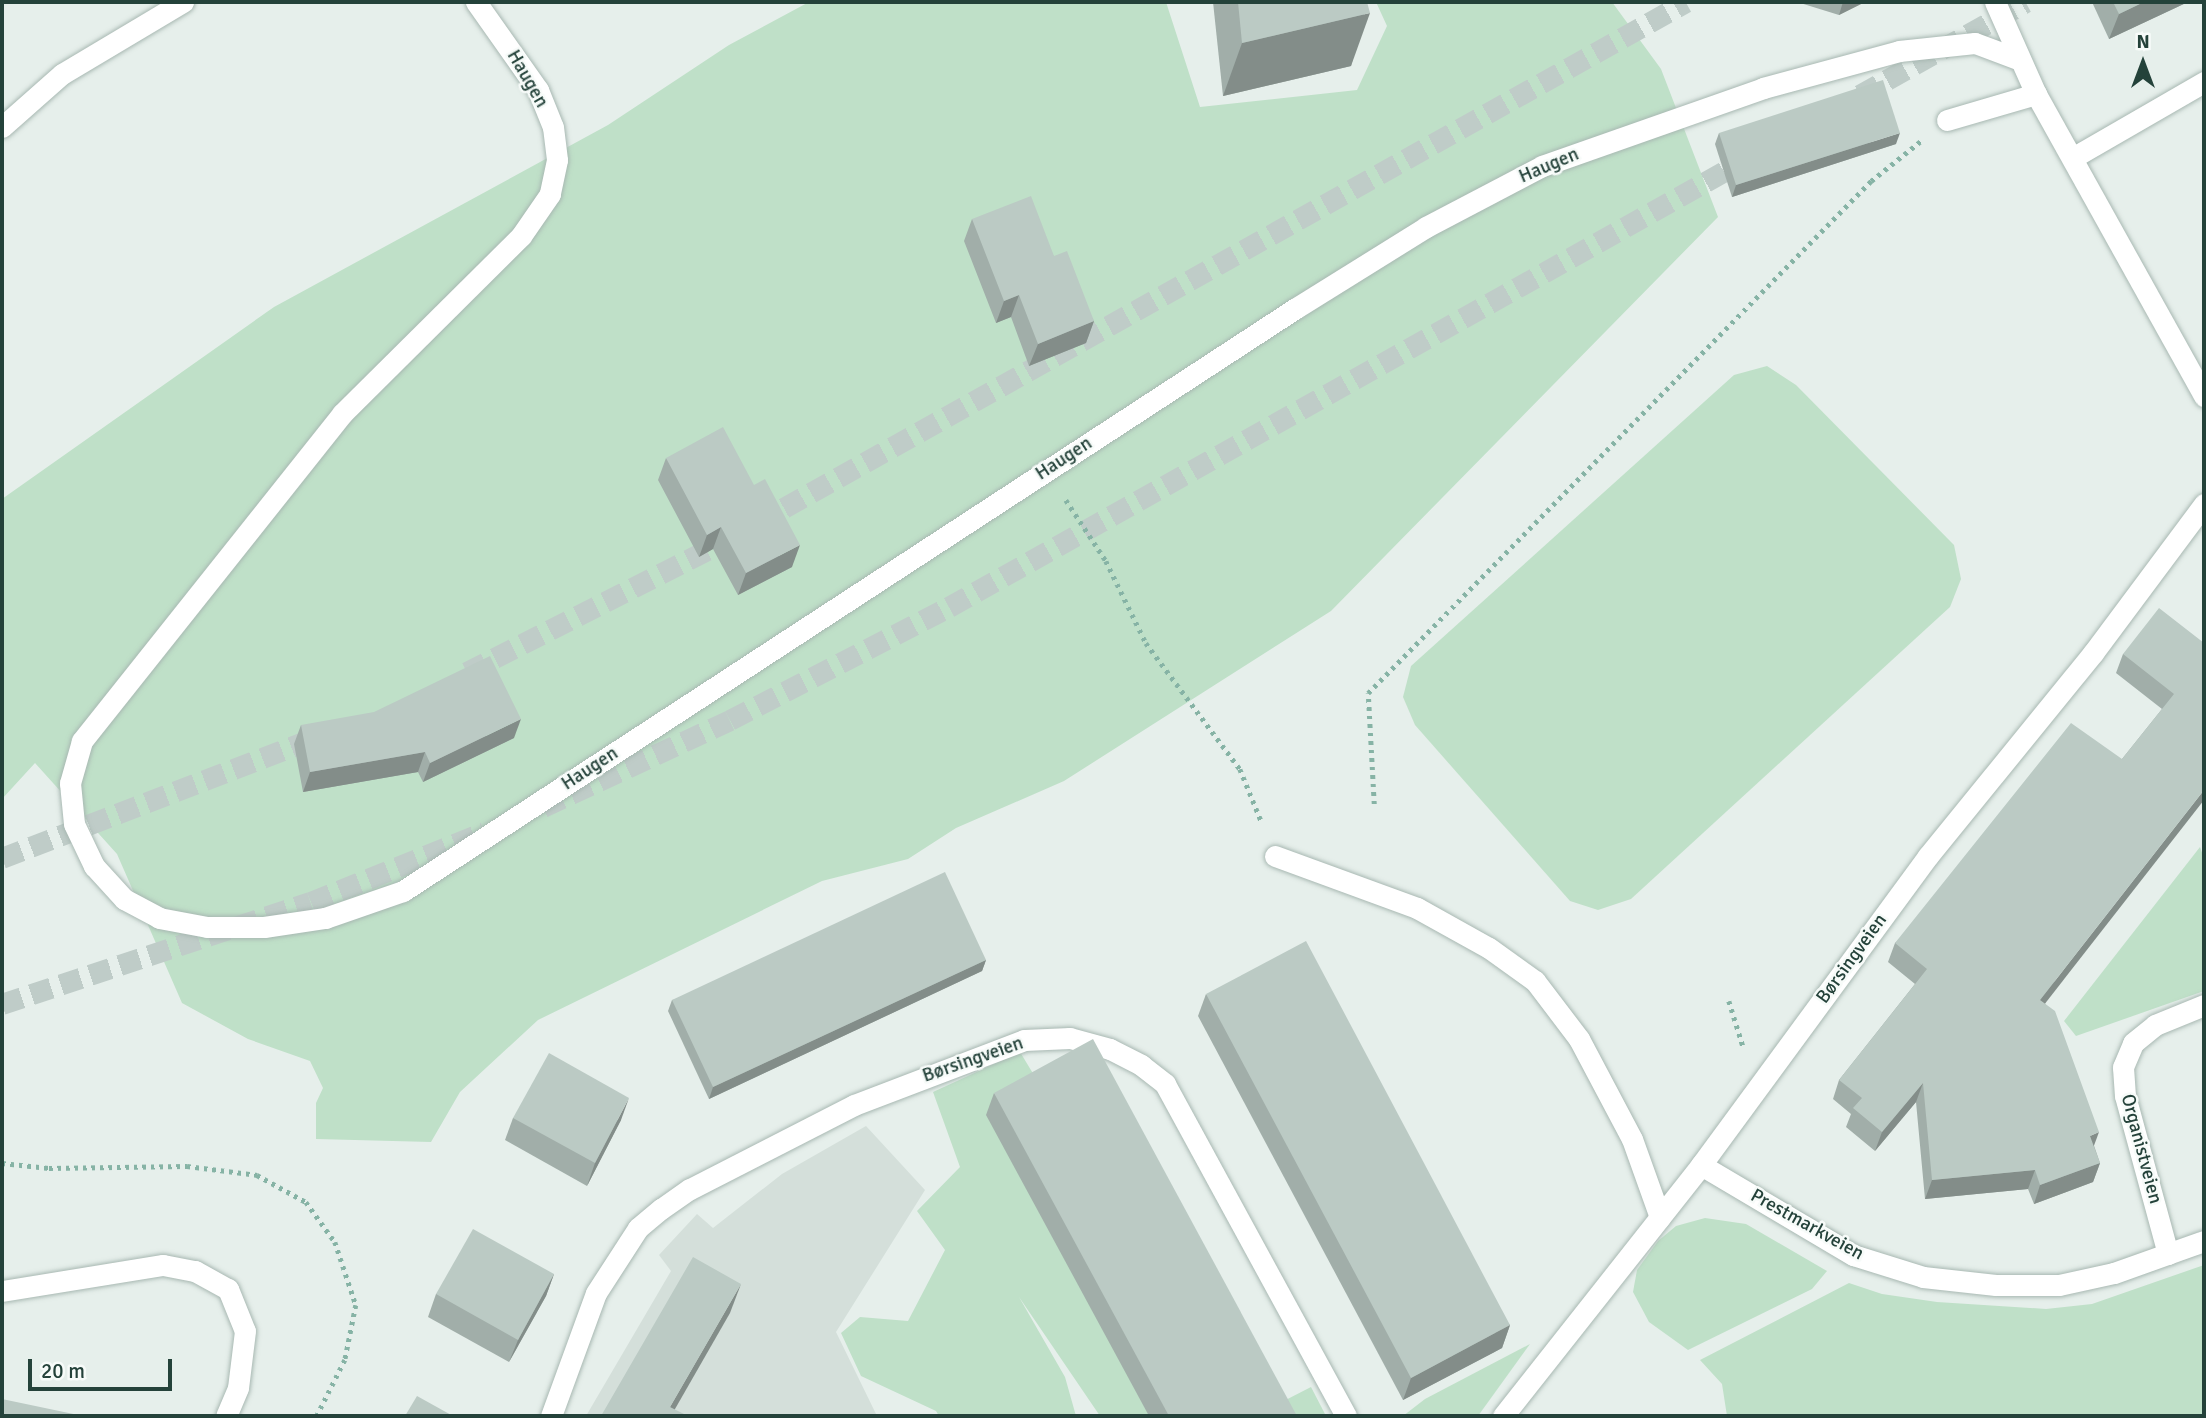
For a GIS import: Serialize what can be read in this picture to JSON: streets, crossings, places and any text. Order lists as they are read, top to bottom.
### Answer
{
  "streets": {
    "street": [
      "Haugen",
      "Børsingveien",
      "Organistveien",
      "Prestmarkveien"
    ]
  },
  "crossings": [
    ["Børsingveien", "Prestmarkveien"],
    ["Organistveien", "Prestmarkveien"]
  ],
  "scale_bar": "20 m",
  "north": "top"
}
